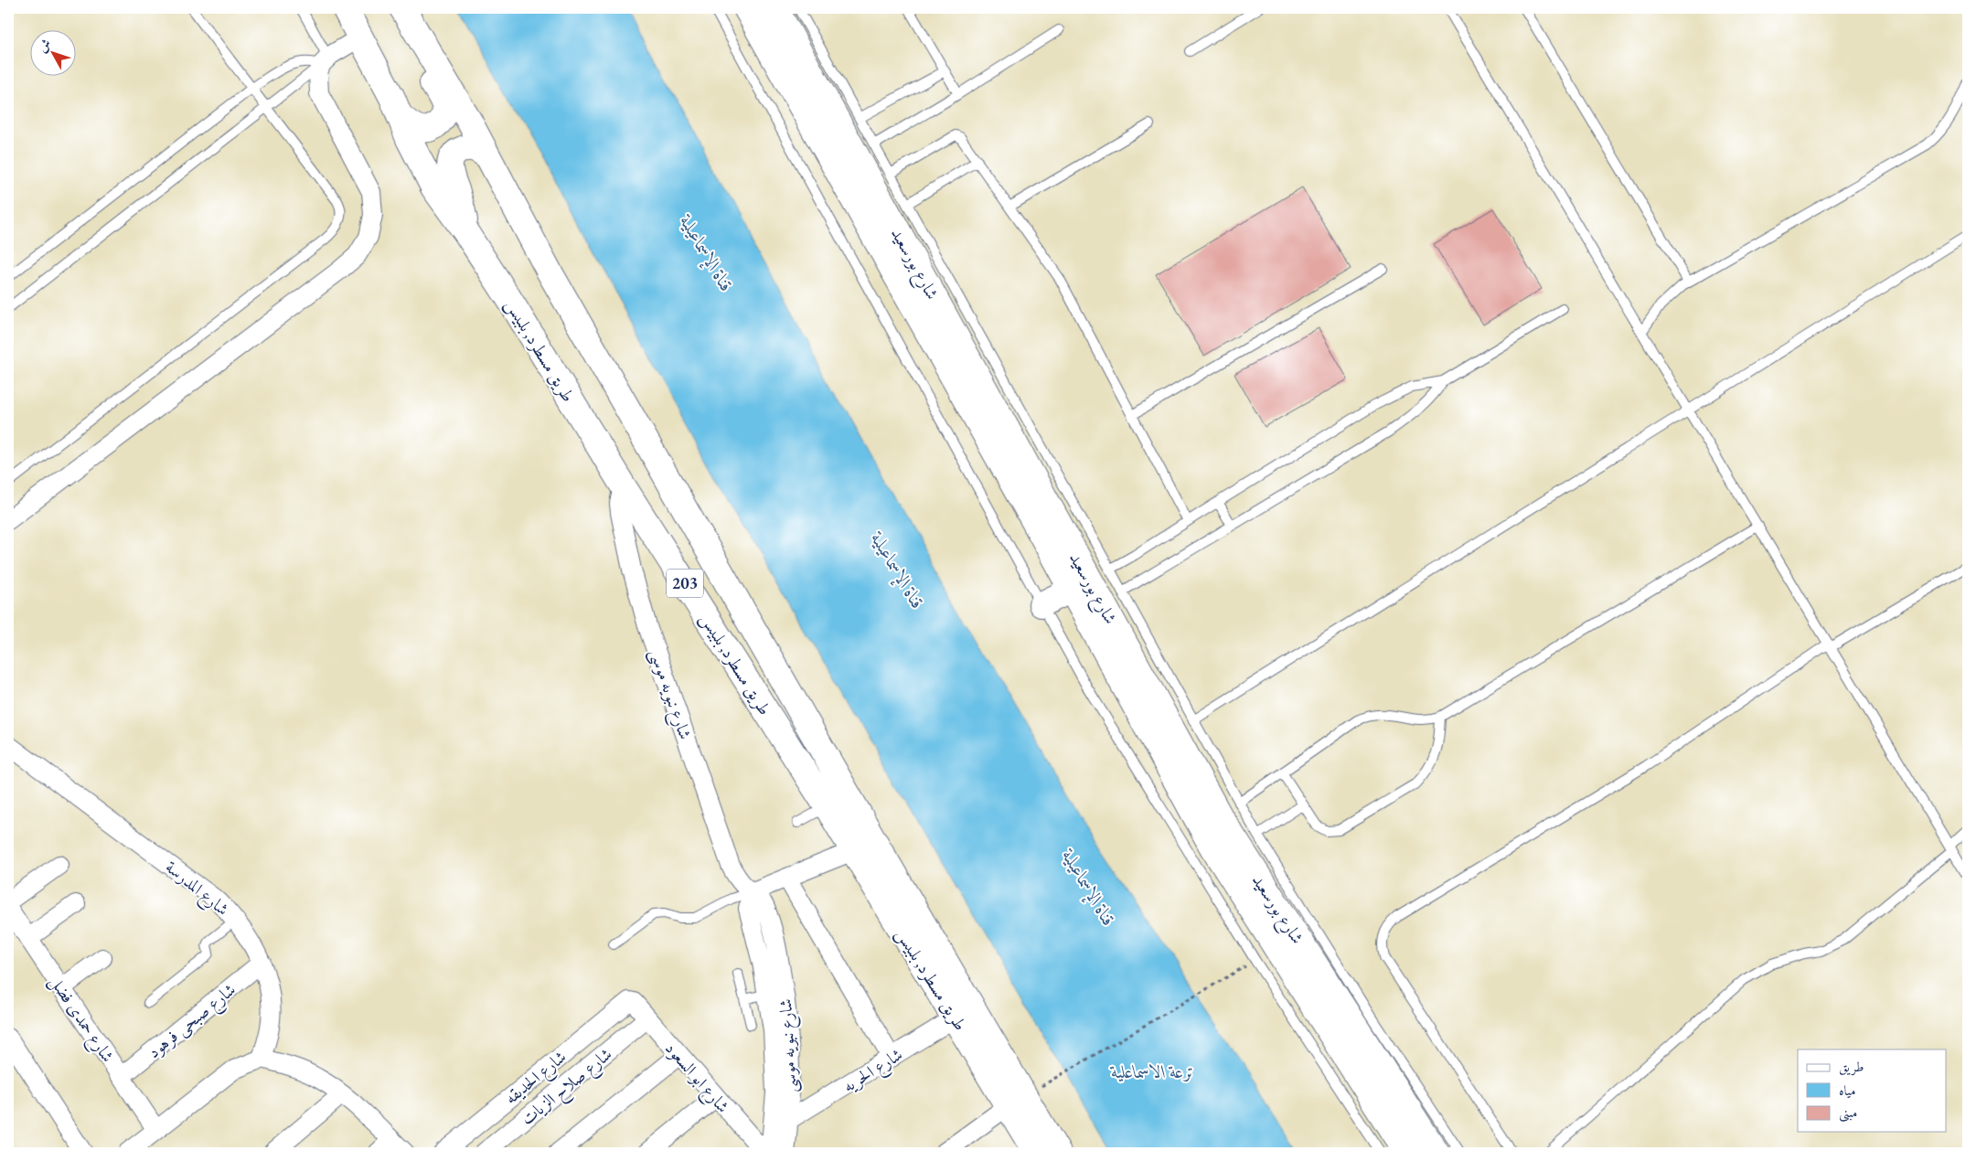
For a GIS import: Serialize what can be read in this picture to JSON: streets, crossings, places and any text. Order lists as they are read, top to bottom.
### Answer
{
  "streets": {
    "main road": ["شارع بورسعيد", "طريق مسطرد, بلبيس", "203"],
    "street": [
      "شارع نبويه موسى",
      "شارع المدرسة",
      "شارع حمدى فضل",
      "شارع صبحى فرهود",
      "شارع الحريه",
      "شارع الحديقه",
      "شارع ابو السعود",
      "شارع صلاح الزيات"
    ]
  },
  "crossings": [
    ["طريق مسطرد, بلبيس", "شارع نبويه موسى"],
    ["طريق مسطرد, بلبيس", "شارع الحريه"],
    ["شارع نبويه موسى", "شارع الحريه"],
    ["شارع نبويه موسى", "شارع ابو السعود"],
    ["شارع المدرسة", "شارع صبحى فرهود"],
    ["شارع حمدى فضل", "شارع صبحى فرهود"],
    ["شارع الحديقه", "شارع ابو السعود"],
    ["شارع ابو السعود", "شارع صلاح الزيات"]
  ],
  "water": ["قناة الإسماعيلية", "ترعة الاسماعلية"],
  "legend": ["طريق", "مياه", "مبنى"],
  "north": "top left"
}
